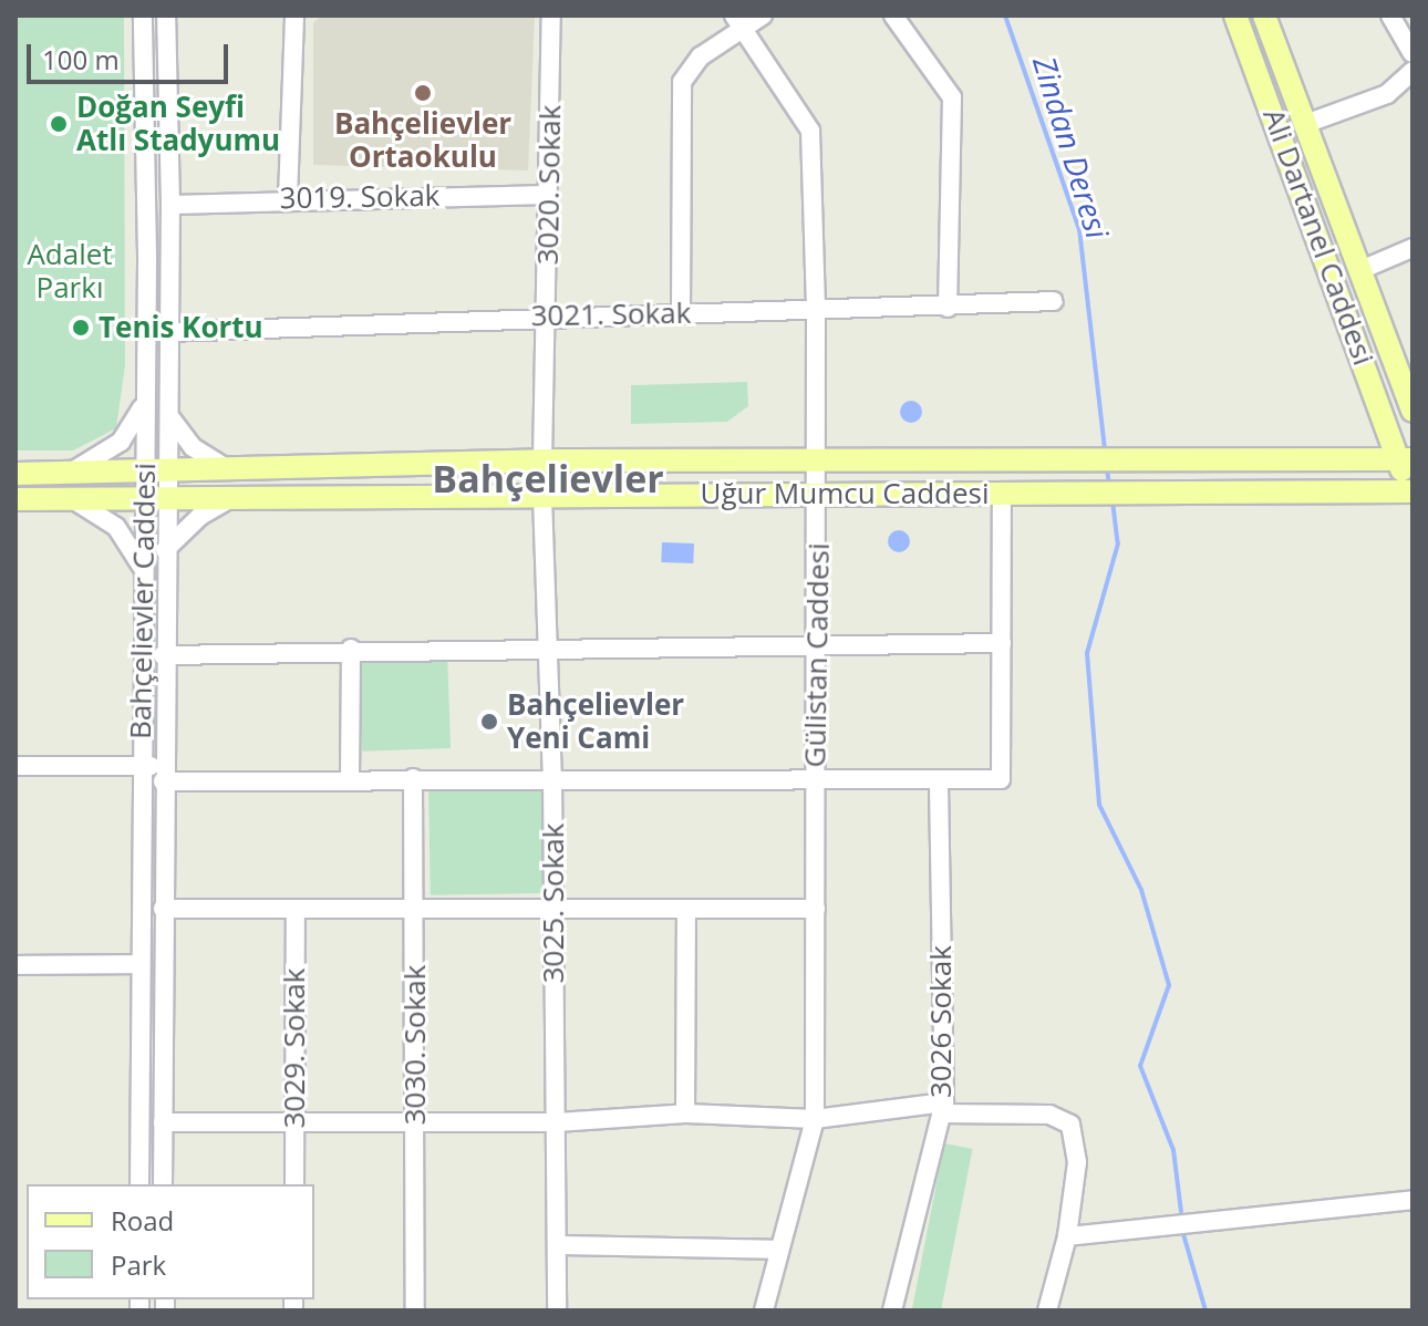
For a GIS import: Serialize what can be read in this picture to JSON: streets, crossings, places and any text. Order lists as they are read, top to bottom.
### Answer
{
  "streets": {
    "main road": ["Ali Dartanel Caddesi", "Uğur Mumcu Caddesi"],
    "street": [
      "3020. Sokak",
      "3019. Sokak",
      "3021. Sokak",
      "Bahçelievler Caddesi",
      "Gülistan Caddesi",
      "3025. Sokak",
      "3026 Sokak",
      "3030. Sokak",
      "3029. Sokak"
    ]
  },
  "crossings": [
    ["3020. Sokak", "3019. Sokak"],
    ["3020. Sokak", "3021. Sokak"],
    ["3020. Sokak", "Uğur Mumcu Caddesi"],
    ["3019. Sokak", "Bahçelievler Caddesi"],
    ["Ali Dartanel Caddesi", "Uğur Mumcu Caddesi"],
    ["3021. Sokak", "Bahçelievler Caddesi"],
    ["3021. Sokak", "Gülistan Caddesi"],
    ["Uğur Mumcu Caddesi", "Bahçelievler Caddesi"],
    ["Uğur Mumcu Caddesi", "Gülistan Caddesi"],
    ["Uğur Mumcu Caddesi", "3025. Sokak"]
  ],
  "districts": ["Bahçelievler"],
  "water": ["Zindan Deresi"],
  "parks": ["Adalet Parkı"],
  "places": [
    "Bahçelievler Ortaokulu",
    "Doğan Seyfi Atlı Stadyumu",
    "Tenis Kortu",
    "Bahçelievler Yeni Cami"
  ],
  "legend": ["Road", "Park"],
  "scale_bar": "100 m"
}
